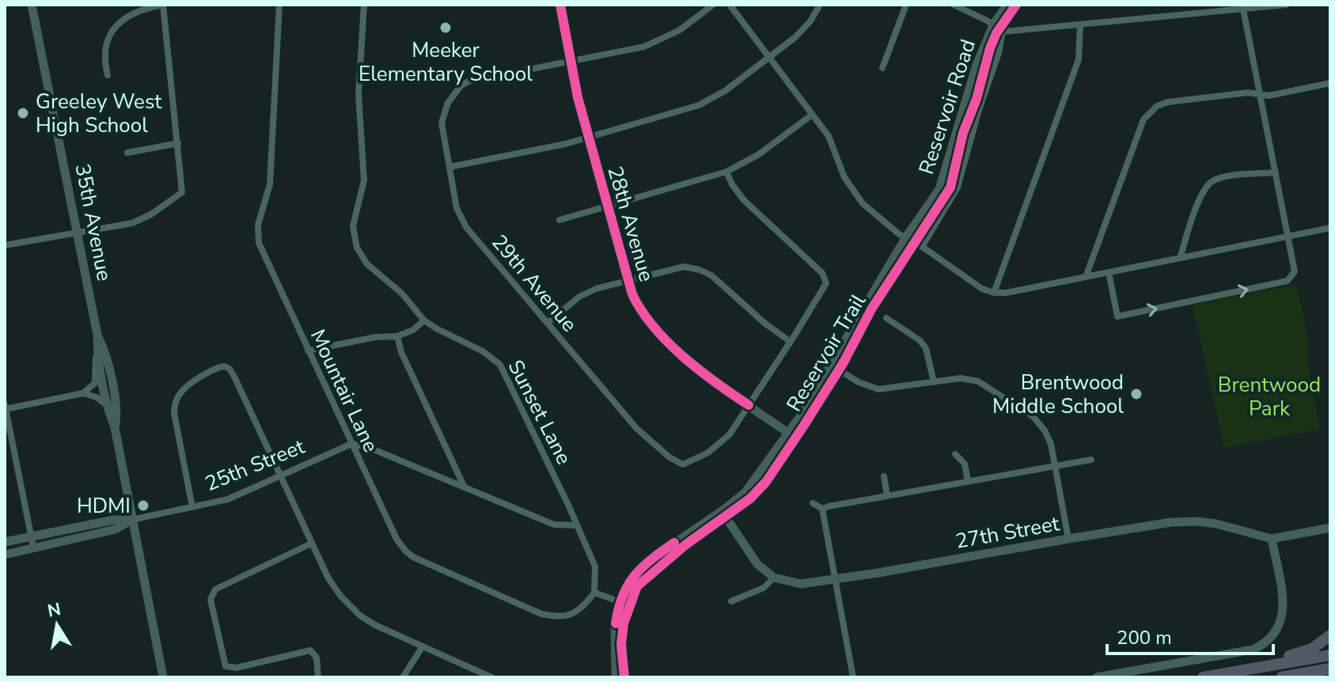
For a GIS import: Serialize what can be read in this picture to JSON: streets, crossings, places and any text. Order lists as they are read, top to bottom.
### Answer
{
  "streets": {
    "street": [
      "Reservoir Road",
      "35th Avenue",
      "28th Avenue",
      "29th Avenue",
      "Mountair Lane",
      "Sunset Lane",
      "25th Street",
      "27th Street"
    ],
    "cycle path": ["Reservoir Trail"]
  },
  "crossings": [
    ["Reservoir Road", "28th Avenue"],
    ["35th Avenue", "25th Street"],
    ["28th Avenue", "29th Avenue"],
    ["Mountair Lane", "Sunset Lane"],
    ["Mountair Lane", "25th Street"]
  ],
  "parks": ["Brentwood Park"],
  "places": [
    "Meeker Elementary School",
    "Greeley West High School",
    "Brentwood Middle School",
    "HDMI"
  ],
  "scale_bar": "200 m",
  "north": "top"
}
